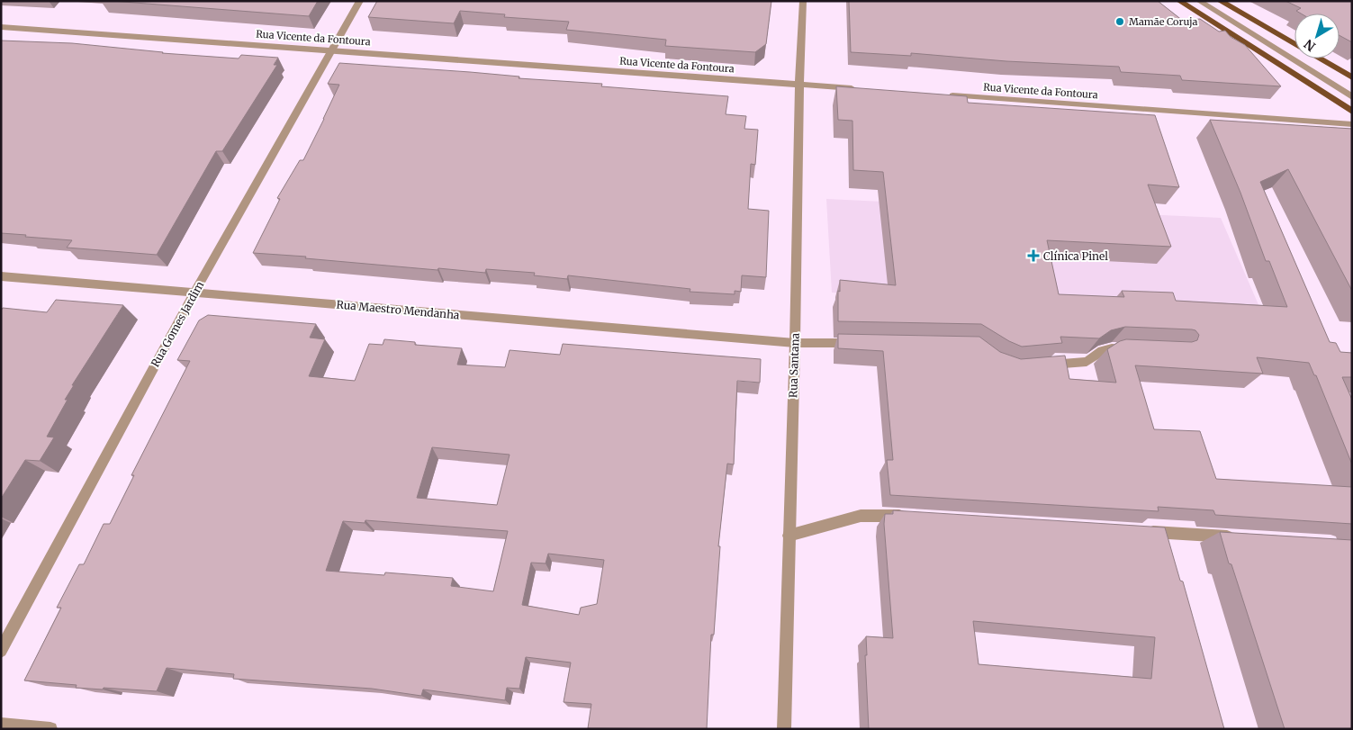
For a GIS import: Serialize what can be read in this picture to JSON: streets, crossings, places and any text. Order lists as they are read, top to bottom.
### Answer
{
  "streets": {
    "street": [
      "Rua Vicente da Fontoura",
      "Rua Maestro Mendanha",
      "Rua Gomes Jardim",
      "Rua Santana"
    ]
  },
  "crossings": [
    ["Rua Vicente da Fontoura", "Rua Gomes Jardim"],
    ["Rua Vicente da Fontoura", "Rua Santana"],
    ["Rua Maestro Mendanha", "Rua Gomes Jardim"],
    ["Rua Maestro Mendanha", "Rua Santana"]
  ],
  "places": {
    "other": ["Mamãe Coruja"],
    "health": ["Clínica Pinel"]
  },
  "north": "bottom left"
}
